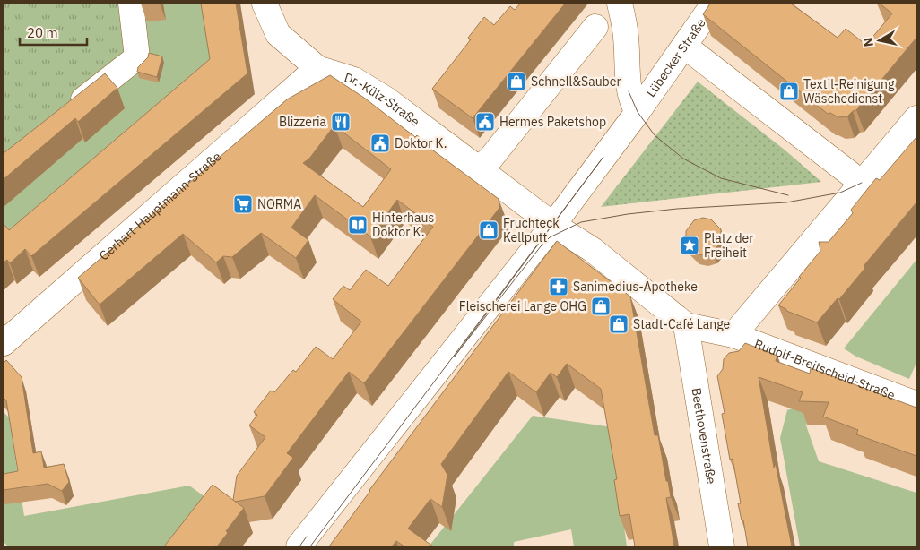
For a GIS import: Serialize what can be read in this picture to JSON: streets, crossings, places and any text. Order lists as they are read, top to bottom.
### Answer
{
  "streets": {
    "street": [
      "Lübecker Straße",
      "Dr.-Külz-Straße",
      "Gerhart-Hauptmann-Straße",
      "Rudolf-Breitscheid-Straße",
      "Beethovenstraße"
    ]
  },
  "crossings": [
    ["Lübecker Straße", "Dr.-Külz-Straße"],
    ["Dr.-Külz-Straße", "Gerhart-Hauptmann-Straße"],
    ["Rudolf-Breitscheid-Straße", "Beethovenstraße"]
  ],
  "places": {
    "shop": [
      "Schnell&Sauber",
      "Textil-Reinigung Wäschedienst",
      "Fruchteck Kellputt",
      "Fleischerei Lange OHG",
      "Stadt-Café Lange"
    ],
    "restaurant": ["Blizzeria"],
    "public building": ["Hermes Paketshop", "Doktor K."],
    "supermarket": ["NORMA"],
    "library": ["Hinterhaus Doktor K."],
    "place": ["Platz der Freiheit"],
    "pharmacy": ["Sanimedius-Apotheke"]
  },
  "scale_bar": "20 m",
  "north": "left"
}
